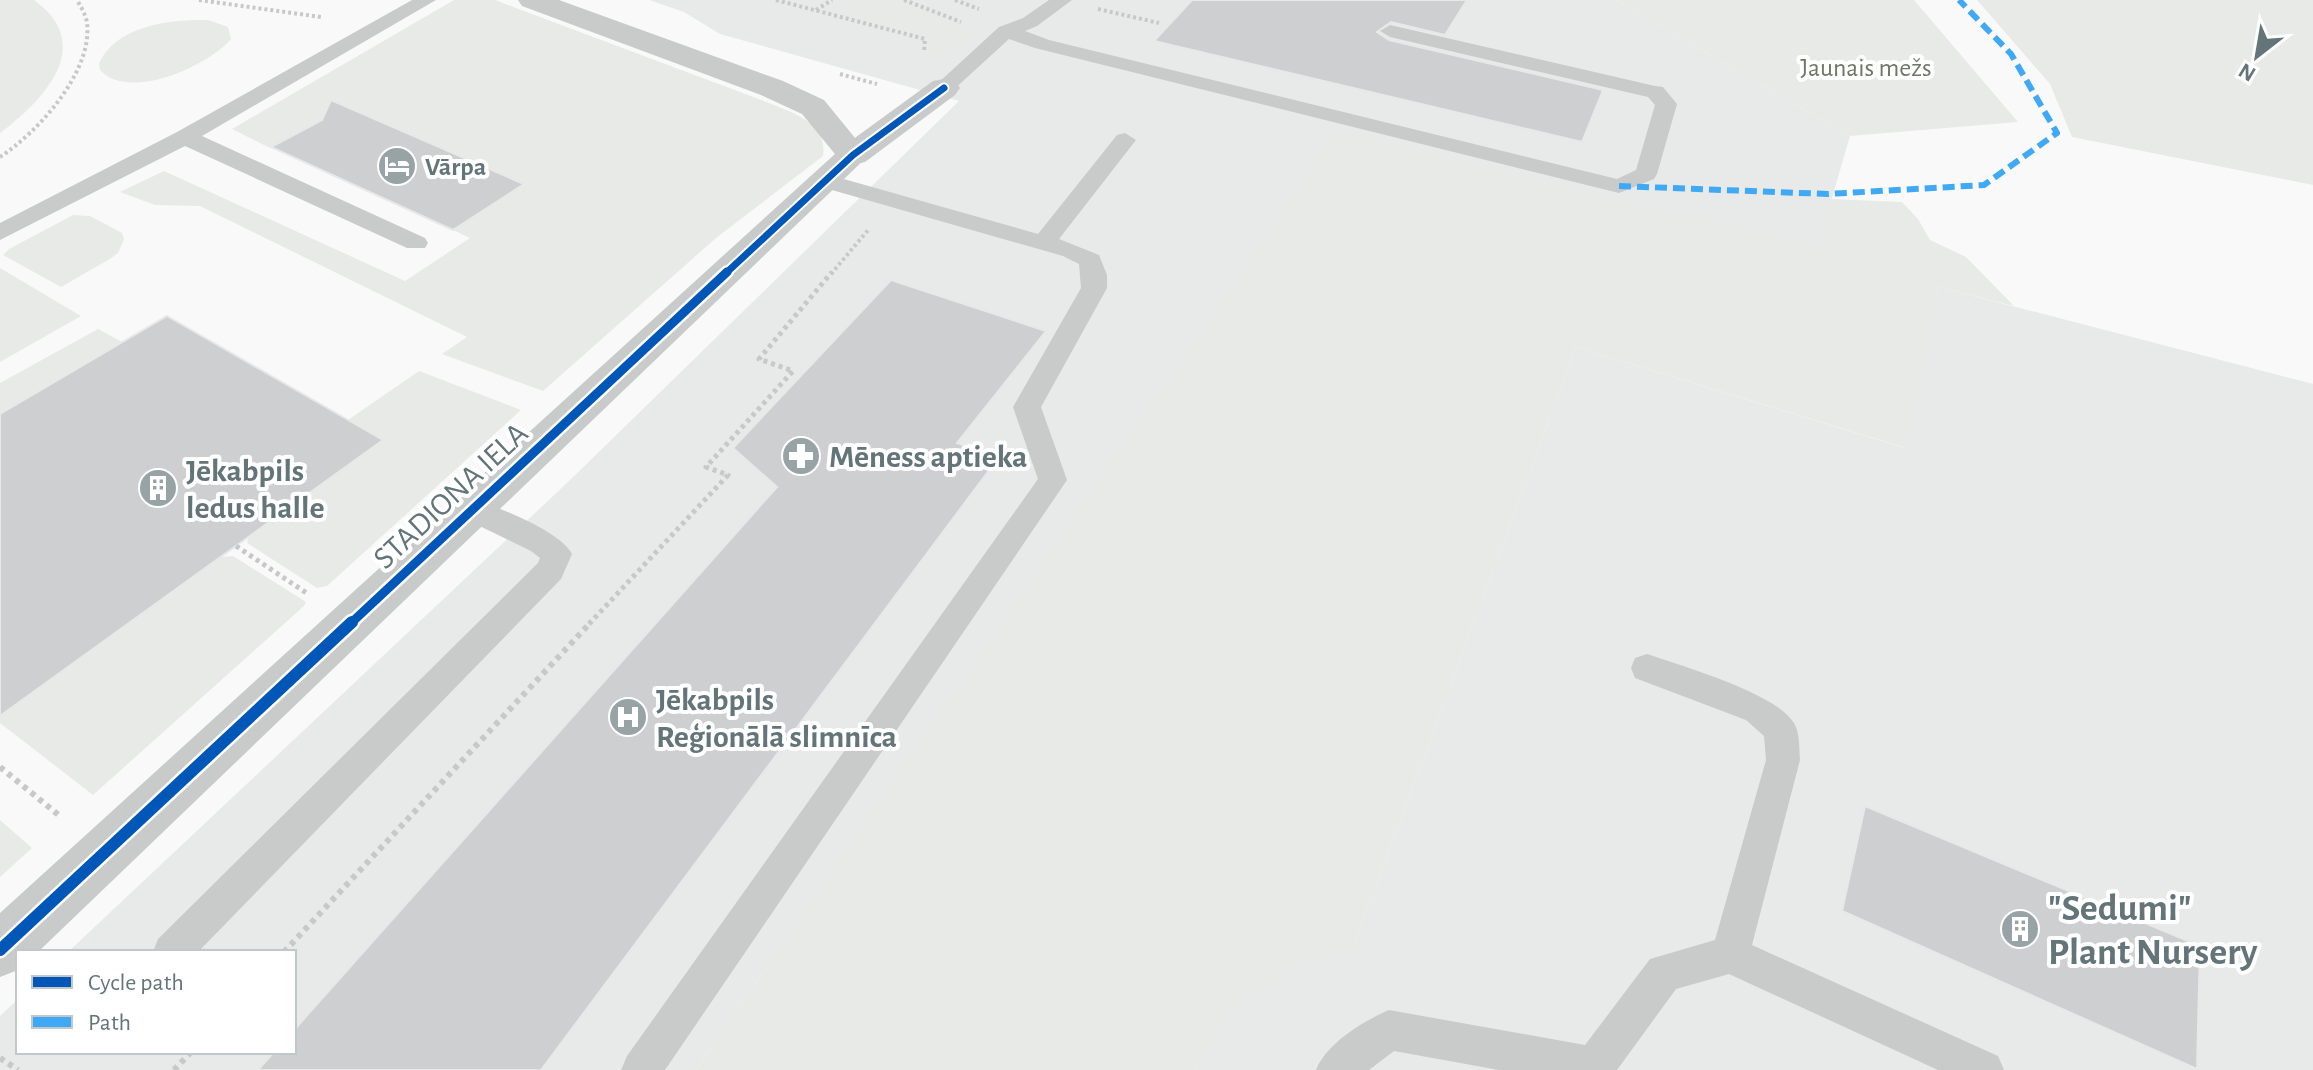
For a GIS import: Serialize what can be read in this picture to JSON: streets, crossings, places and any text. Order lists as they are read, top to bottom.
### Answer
{
  "streets": {
    "street": ["STADIONA IELA"]
  },
  "parks": ["Jaunais mežs"],
  "places": {
    "hotel": ["Vārpa"],
    "pharmacy": ["Mēness aptieka"],
    "building": ["Jēkabpils ledus halle", "\"Sedumi\" Plant Nursery"],
    "hospital": ["Jēkabpils Reģionālā slimnīca"]
  },
  "legend": ["Cycle path", "Path"],
  "north": "bottom left"
}
